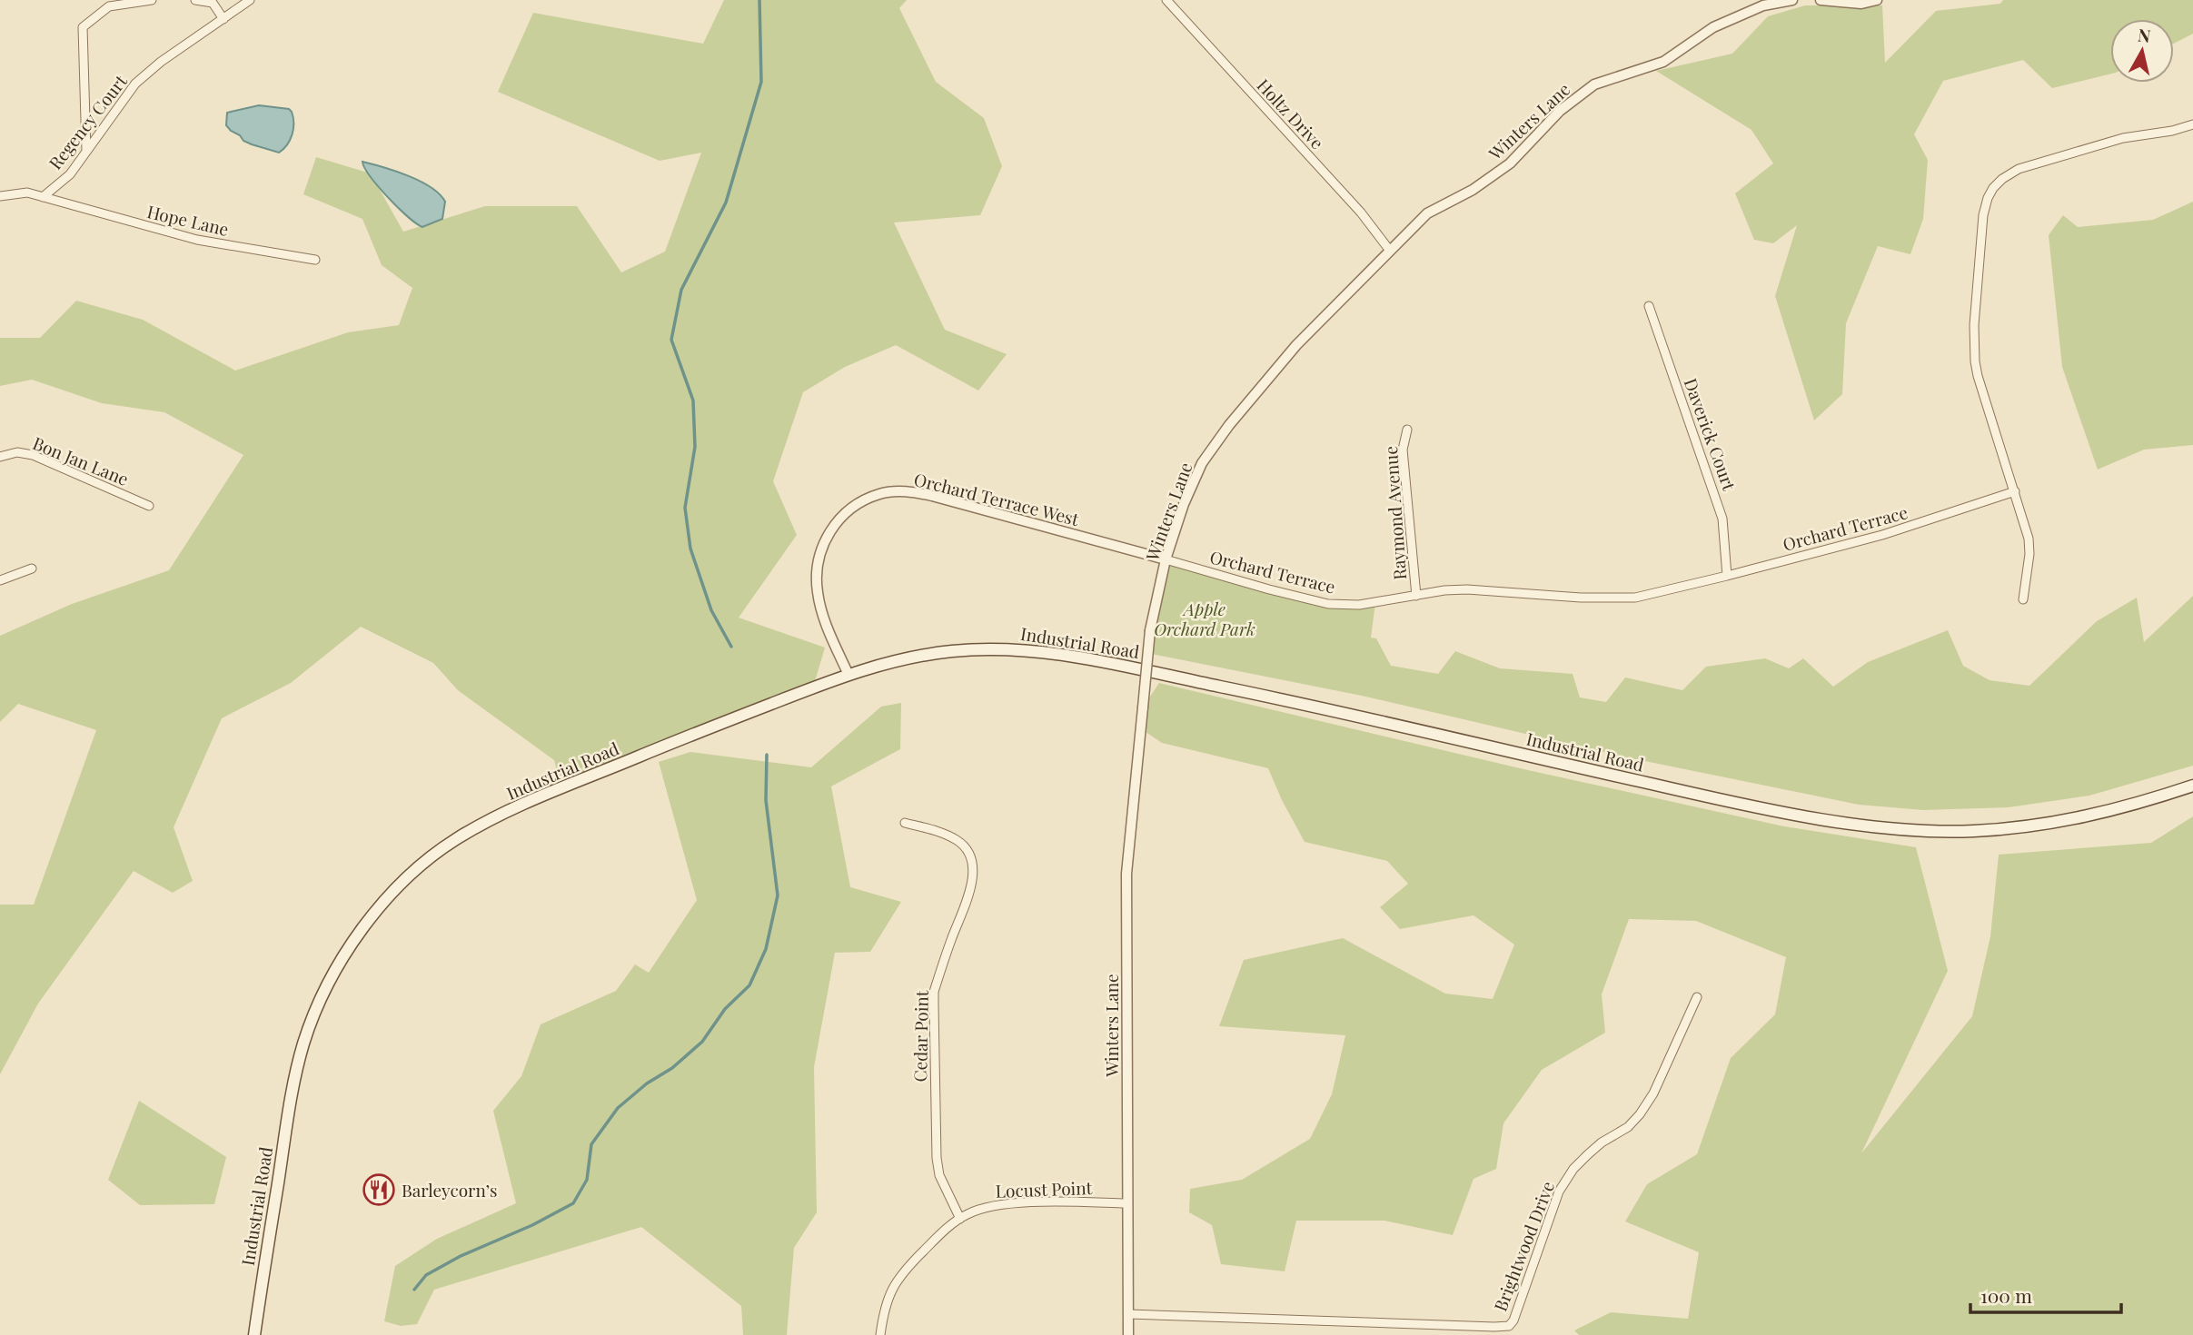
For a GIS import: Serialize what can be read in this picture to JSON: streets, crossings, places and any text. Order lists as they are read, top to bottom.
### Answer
{
  "streets": {
    "main road": ["Industrial Road"],
    "street": [
      "Holtz Drive",
      "Winters Lane",
      "Regency Court",
      "Hope Lane",
      "Daverick Court",
      "Bon Jan Lane",
      "Orchard Terrace West",
      "Raymond Avenue",
      "Orchard Terrace",
      "Cedar Point",
      "Locust Point",
      "Brightwood Drive"
    ]
  },
  "crossings": [
    ["Holtz Drive", "Winters Lane"],
    ["Winters Lane", "Orchard Terrace West"],
    ["Winters Lane", "Orchard Terrace"],
    ["Winters Lane", "Locust Point"],
    ["Winters Lane", "Brightwood Drive"],
    ["Regency Court", "Hope Lane"],
    ["Daverick Court", "Orchard Terrace"],
    ["Orchard Terrace West", "Orchard Terrace"],
    ["Orchard Terrace West", "Industrial Road"],
    ["Raymond Avenue", "Orchard Terrace"],
    ["Cedar Point", "Locust Point"]
  ],
  "parks": ["Apple Orchard Park"],
  "places": {
    "restaurant": ["Barleycorn’s"]
  },
  "scale_bar": "100 m",
  "north": "top"
}
